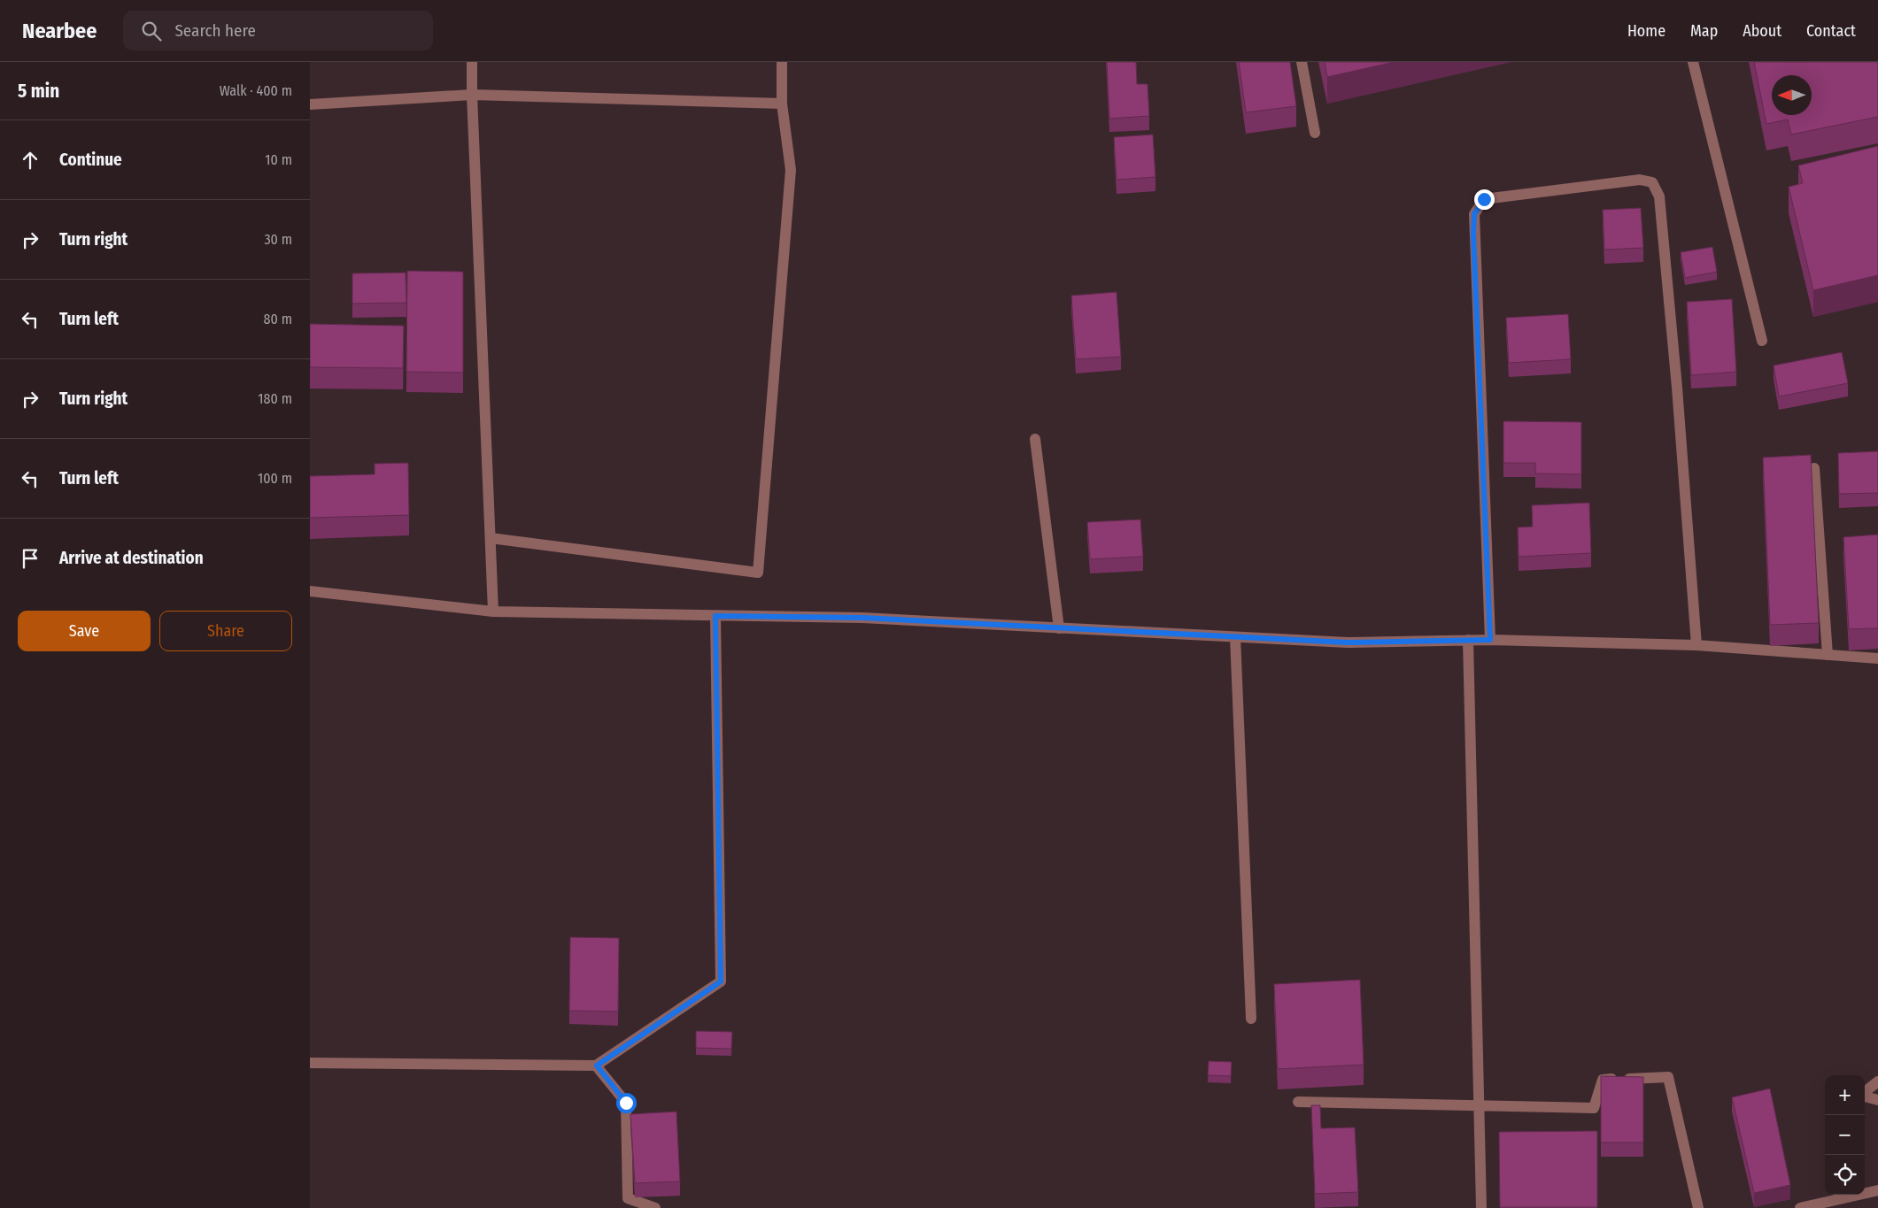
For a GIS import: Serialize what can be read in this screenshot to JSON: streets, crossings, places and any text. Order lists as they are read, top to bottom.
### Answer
{
  "north": "left",
  "page": {
    "header": "Nearbee",
    "search": "Search here",
    "nav": [
      "Home",
      "Map",
      "About",
      "Contact"
    ],
    "heading": ["5 min", "Walk · 400 m"],
    "list": [
      ["Continue", "10 m"],
      ["Turn right", "30 m"],
      ["Turn left", "80 m"],
      ["Turn right", "180 m"],
      ["Turn left", "100 m"],
      "Arrive at destination"
    ],
    "buttons": ["Save", "Share"],
    "map_buttons": ["+", "−"]
  }
}
